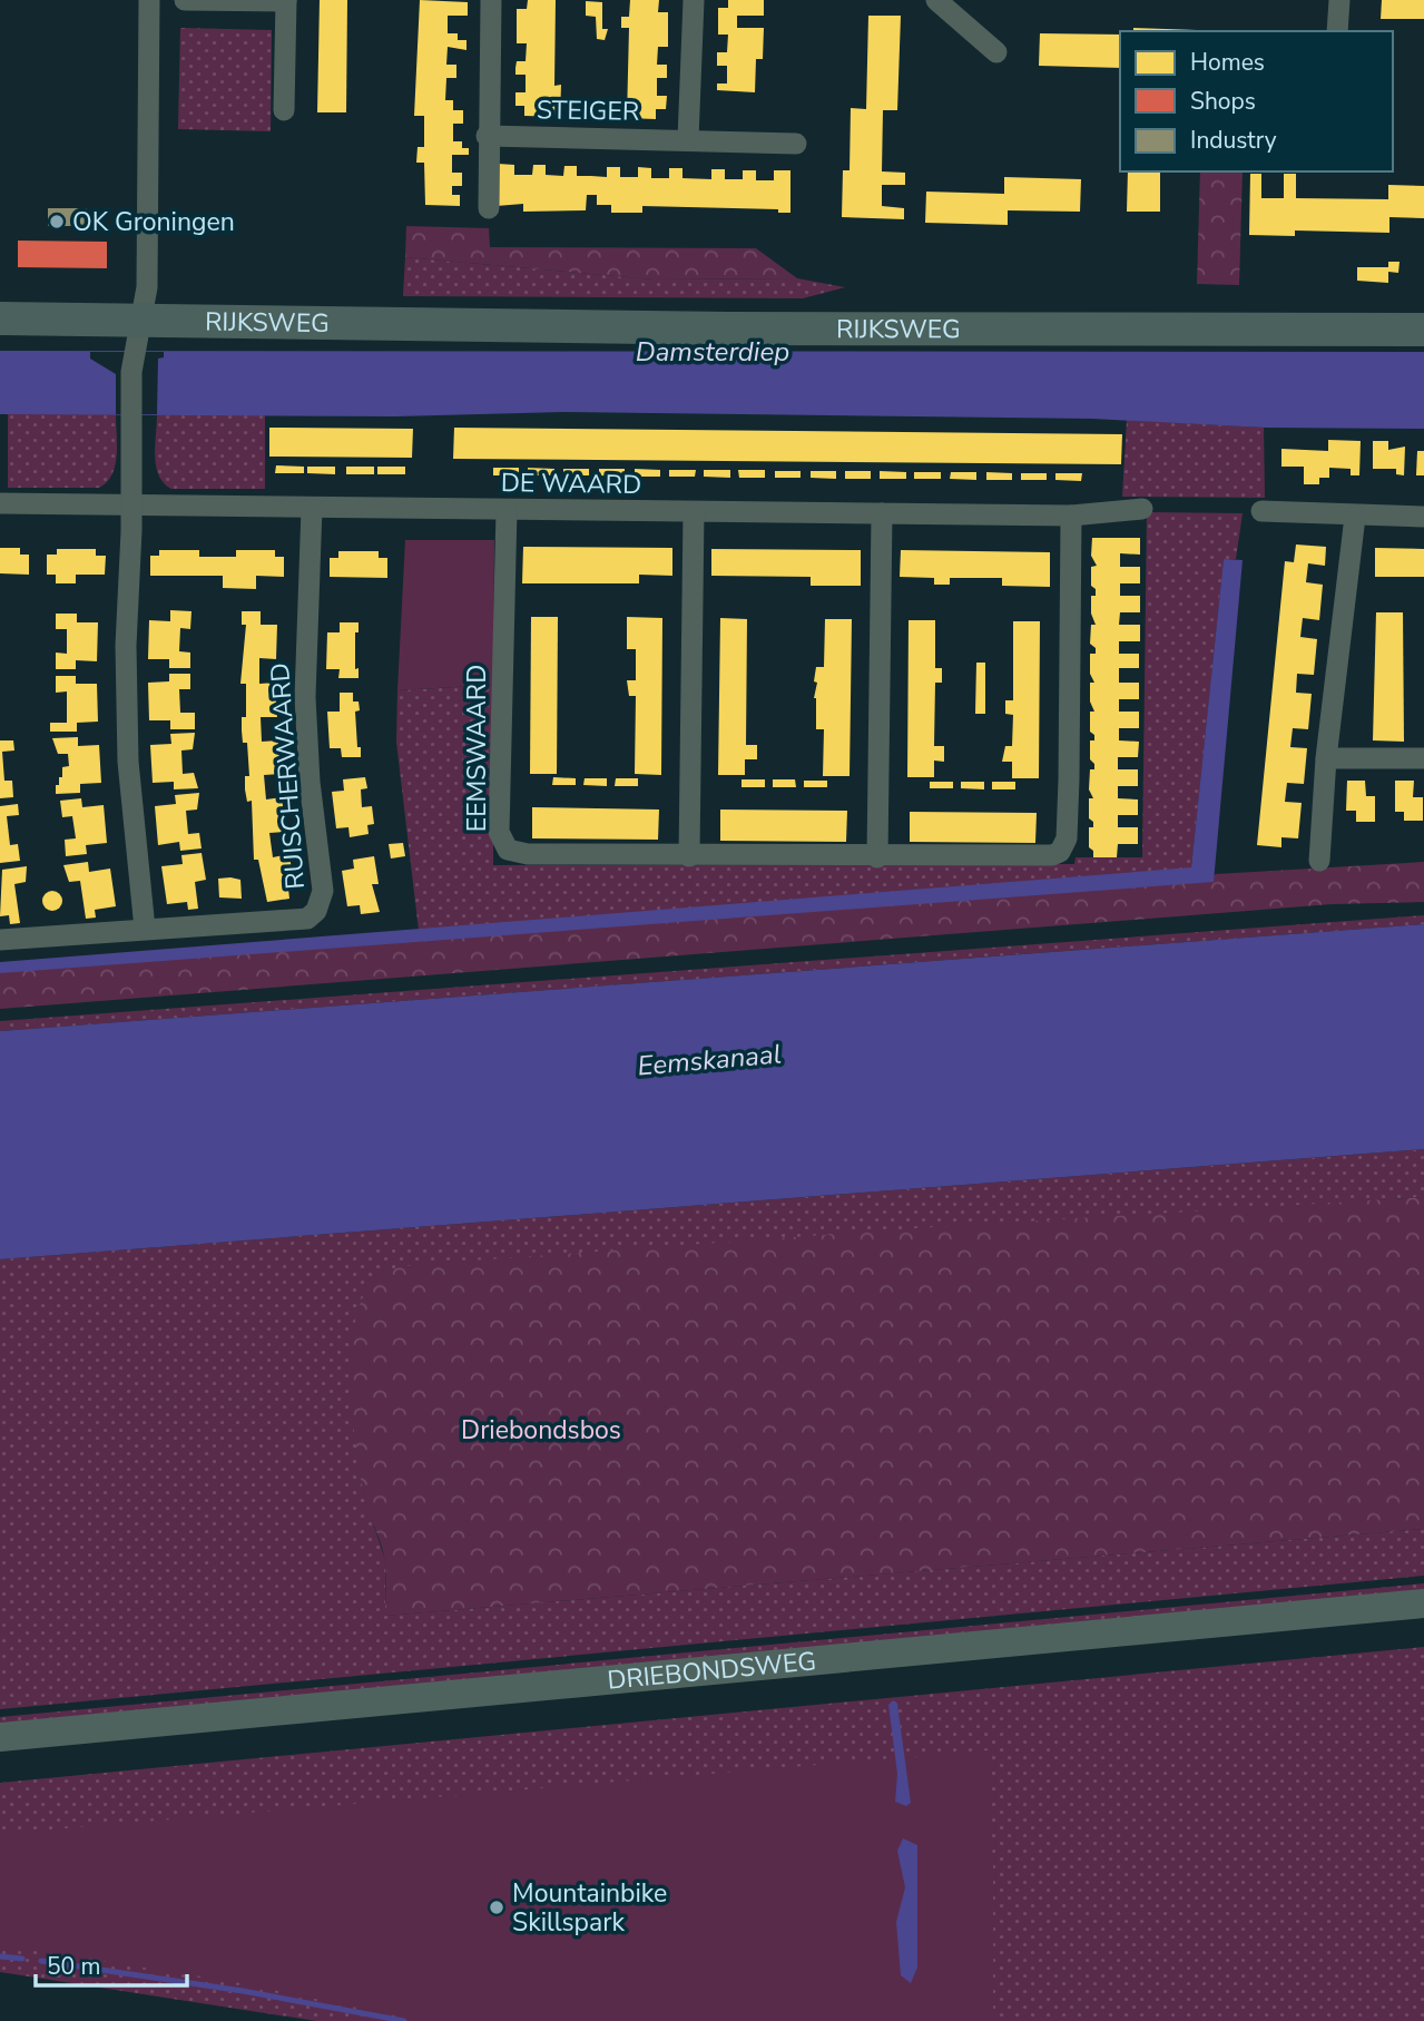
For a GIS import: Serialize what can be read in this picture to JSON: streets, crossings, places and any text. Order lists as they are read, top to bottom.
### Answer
{
  "streets": {
    "main road": ["RIJKSWEG"],
    "street": [
      "STEIGER",
      "DE WAARD",
      "EEMSWAARD",
      "RUISCHERWAARD",
      "DRIEBONDSWEG"
    ]
  },
  "crossings": [
    ["DE WAARD", "EEMSWAARD"],
    ["DE WAARD", "RUISCHERWAARD"]
  ],
  "water": ["Damsterdiep", "Eemskanaal"],
  "parks": ["Driebondsbos"],
  "places": ["OK Groningen", "Mountainbike Skillspark"],
  "legend": ["Homes", "Shops", "Industry"],
  "scale_bar": "50 m"
}
